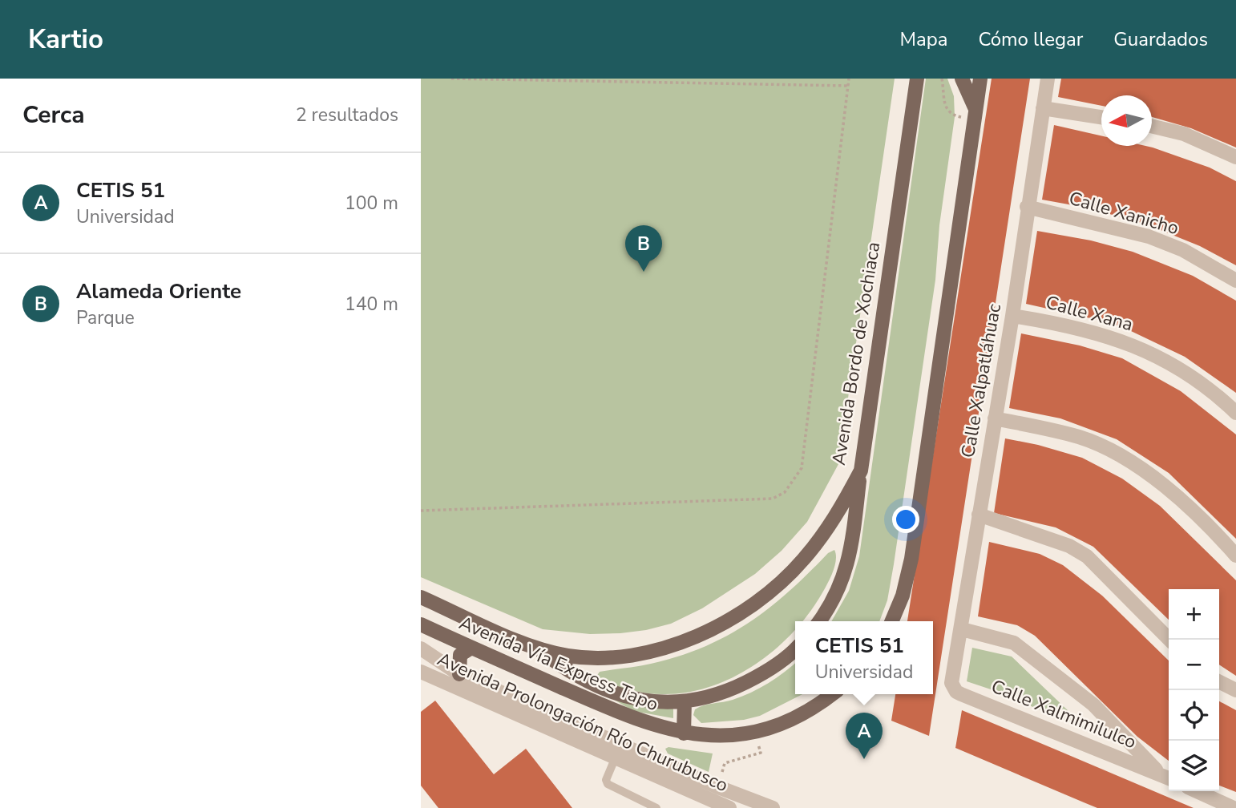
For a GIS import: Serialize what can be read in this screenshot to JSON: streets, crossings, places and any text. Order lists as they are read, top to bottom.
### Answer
{
  "streets": {
    "main road": ["Avenida Bordo de Xochiaca", "Avenida Vía Express Tapo"],
    "street": [
      "Calle Xanicho",
      "Calle Xana",
      "Calle Xalpatláhuac",
      "Calle Xalmimilulco",
      "Avenida Prolongación Río Churubusco"
    ]
  },
  "crossings": [
    ["Calle Xanicho", "Calle Xalpatláhuac"],
    ["Calle Xana", "Calle Xalpatláhuac"],
    ["Avenida Bordo de Xochiaca", "Avenida Vía Express Tapo"],
    ["Calle Xalpatláhuac", "Calle Xalmimilulco"]
  ],
  "north": "left",
  "page": {
    "header": "Kartio",
    "nav": ["Mapa", "Cómo llegar", "Guardados"],
    "heading": ["Cerca", "2 resultados"],
    "list": [
      {
        "mark": "A",
        "name": "CETIS 51",
        "note": "Universidad",
        "value": "100 m"
      },
      {
        "mark": "B",
        "name": "Alameda Oriente",
        "note": "Parque",
        "value": "140 m"
      }
    ],
    "pins": ["B", "A"],
    "map_buttons": ["+", "−"],
    "popup": ["CETIS 51", "Universidad"]
  }
}
